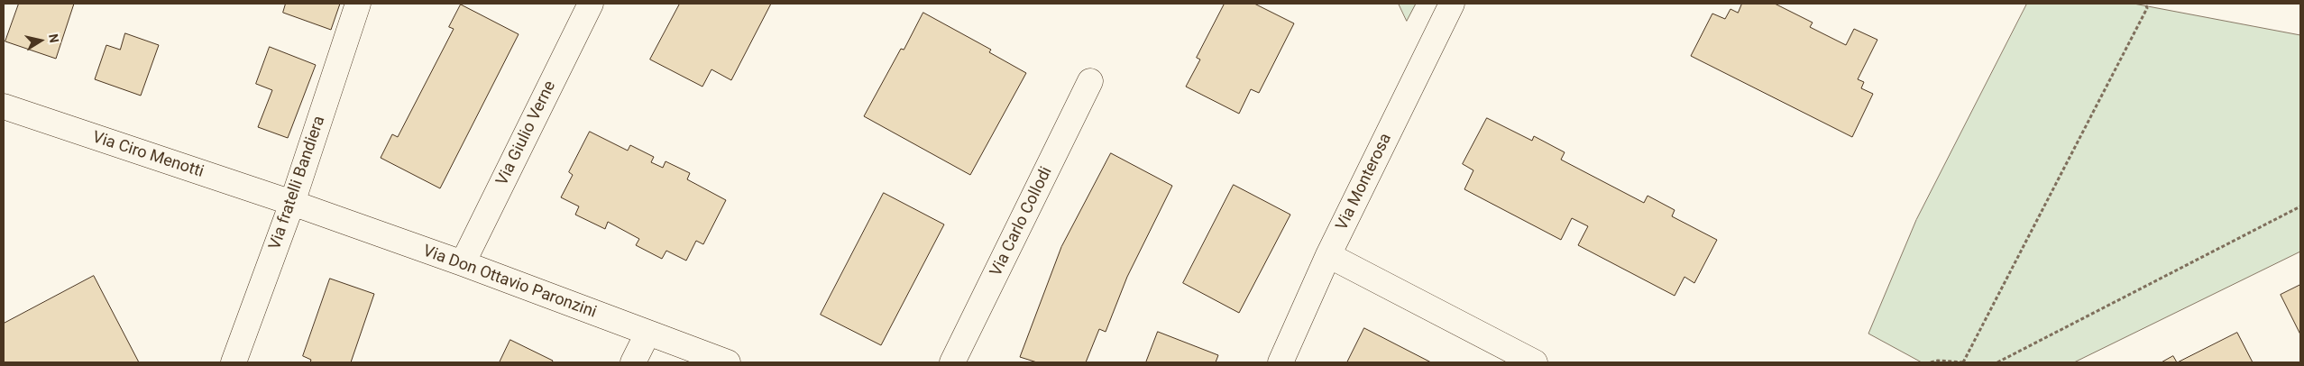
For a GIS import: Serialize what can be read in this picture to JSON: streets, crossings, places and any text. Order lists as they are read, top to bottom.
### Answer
{
  "streets": {
    "street": [
      "Via Giulio Verne",
      "Via Ciro Menotti",
      "Via Monterosa",
      "Via fratelli Bandiera",
      "Via Carlo Collodi",
      "Via Don Ottavio Paronzini"
    ]
  },
  "crossings": [
    ["Via Giulio Verne", "Via Don Ottavio Paronzini"],
    ["Via Ciro Menotti", "Via fratelli Bandiera"],
    ["Via Ciro Menotti", "Via Don Ottavio Paronzini"],
    ["Via fratelli Bandiera", "Via Don Ottavio Paronzini"]
  ],
  "north": "right"
}
